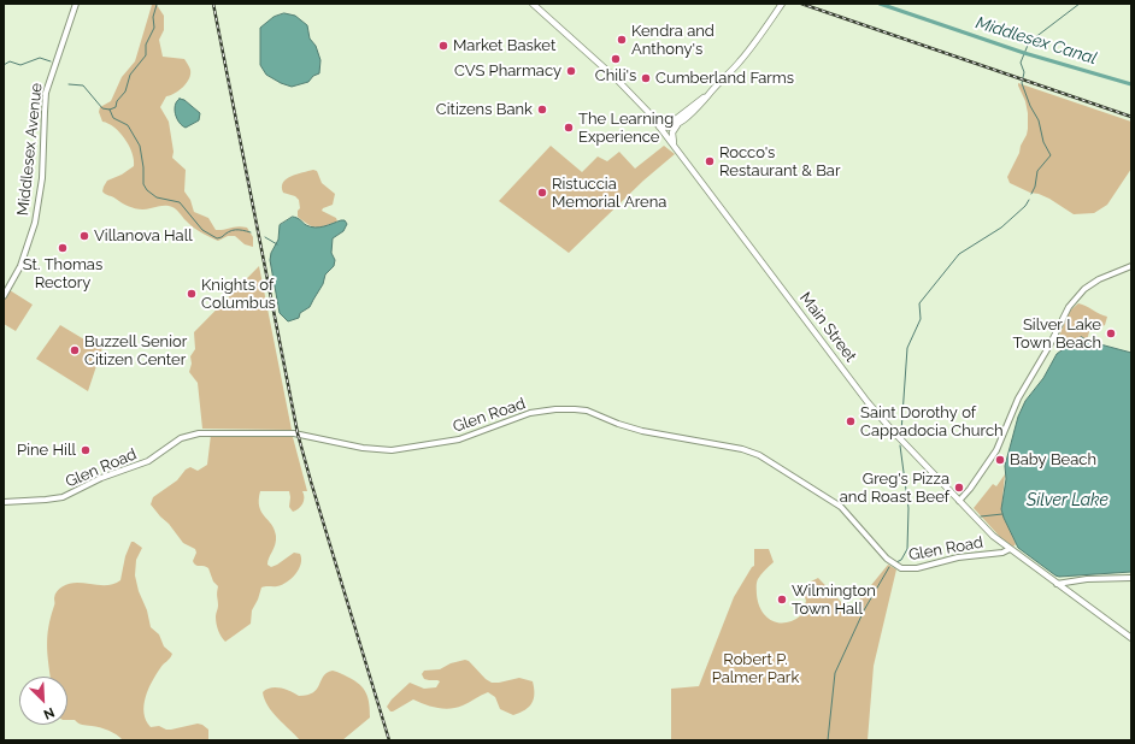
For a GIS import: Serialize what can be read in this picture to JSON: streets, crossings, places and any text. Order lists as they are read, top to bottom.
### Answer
{
  "streets": {
    "main road": ["Main Street"],
    "street": ["Middlesex Avenue", "Glen Road"]
  },
  "crossings": [
    ["Main Street", "Glen Road"]
  ],
  "water": ["Middlesex Canal", "Silver Lake"],
  "parks": ["Robert P. Palmer Park"],
  "places": [
    "Kendra and Anthony's",
    "Market Basket",
    "Chili's",
    "CVS Pharmacy",
    "Cumberland Farms",
    "Citizens Bank",
    "The Learning Experience",
    "Rocco's Restaurant & Bar",
    "Ristuccia Memorial Arena",
    "Villanova Hall",
    "St. Thomas Rectory",
    "Knights of Columbus",
    "Silver Lake Town Beach",
    "Buzzell Senior Citizen Center",
    "Saint Dorothy of Cappadocia Church",
    "Pine Hill",
    "Baby Beach",
    "Greg's Pizza and Roast Beef",
    "Wilmington Town Hall"
  ],
  "north": "bottom right"
}
